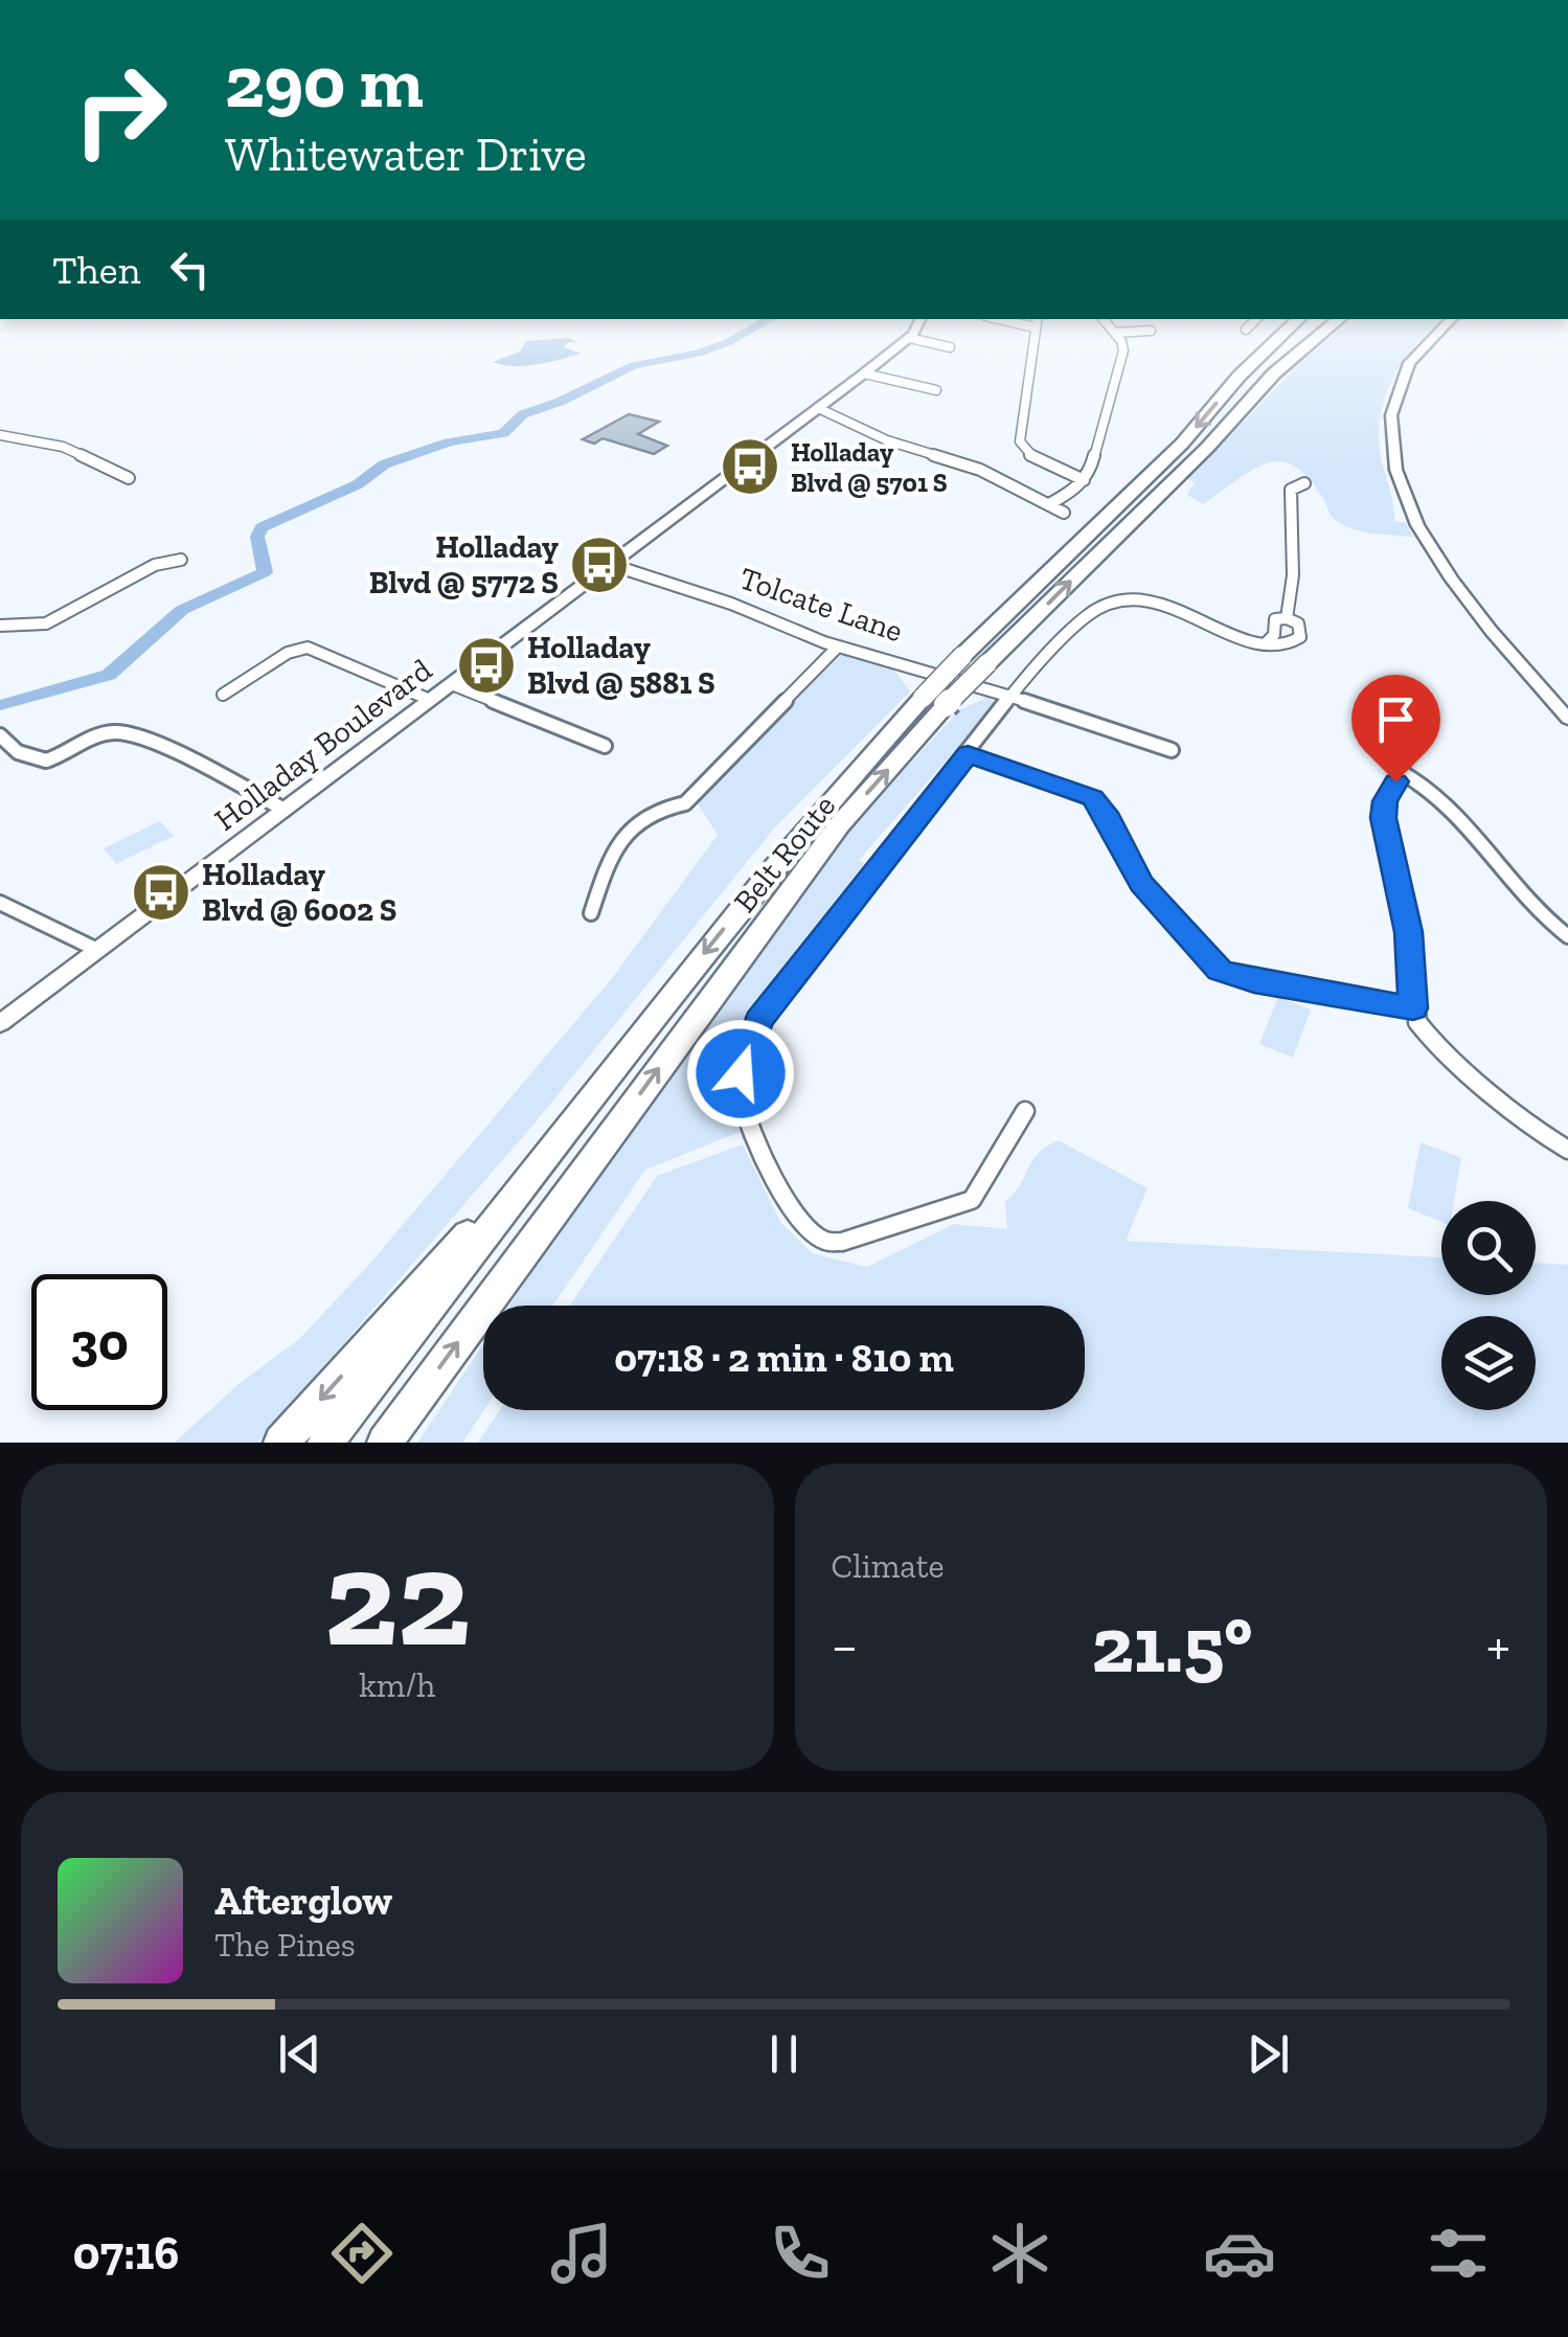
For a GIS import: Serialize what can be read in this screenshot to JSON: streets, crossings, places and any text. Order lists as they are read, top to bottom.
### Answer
{
  "streets": {
    "highway": ["Belt Route"],
    "main road": ["Holladay Boulevard"],
    "street": ["Tolcate Lane"]
  },
  "crossings": [
    ["Tolcate Lane", "Holladay Boulevard"]
  ],
  "places": {
    "bus stop": [
      "Holladay Blvd @ 5701 S",
      "Holladay Blvd @ 5772 S",
      "Holladay Blvd @ 5881 S",
      "Holladay Blvd @ 6002 S"
    ]
  },
  "page": {
    "turn": ["290 m", "Whitewater Drive"],
    "then": "Then",
    "limit": "30",
    "trip": "07:18 · 2 min · 810 m",
    "tile": [
      ["22", "km/h"],
      "Climate"
    ],
    "heat": ["−", "21.5°", "+"],
    "song": ["Afterglow", "The Pines"],
    "tabs": "07:16"
  }
}
